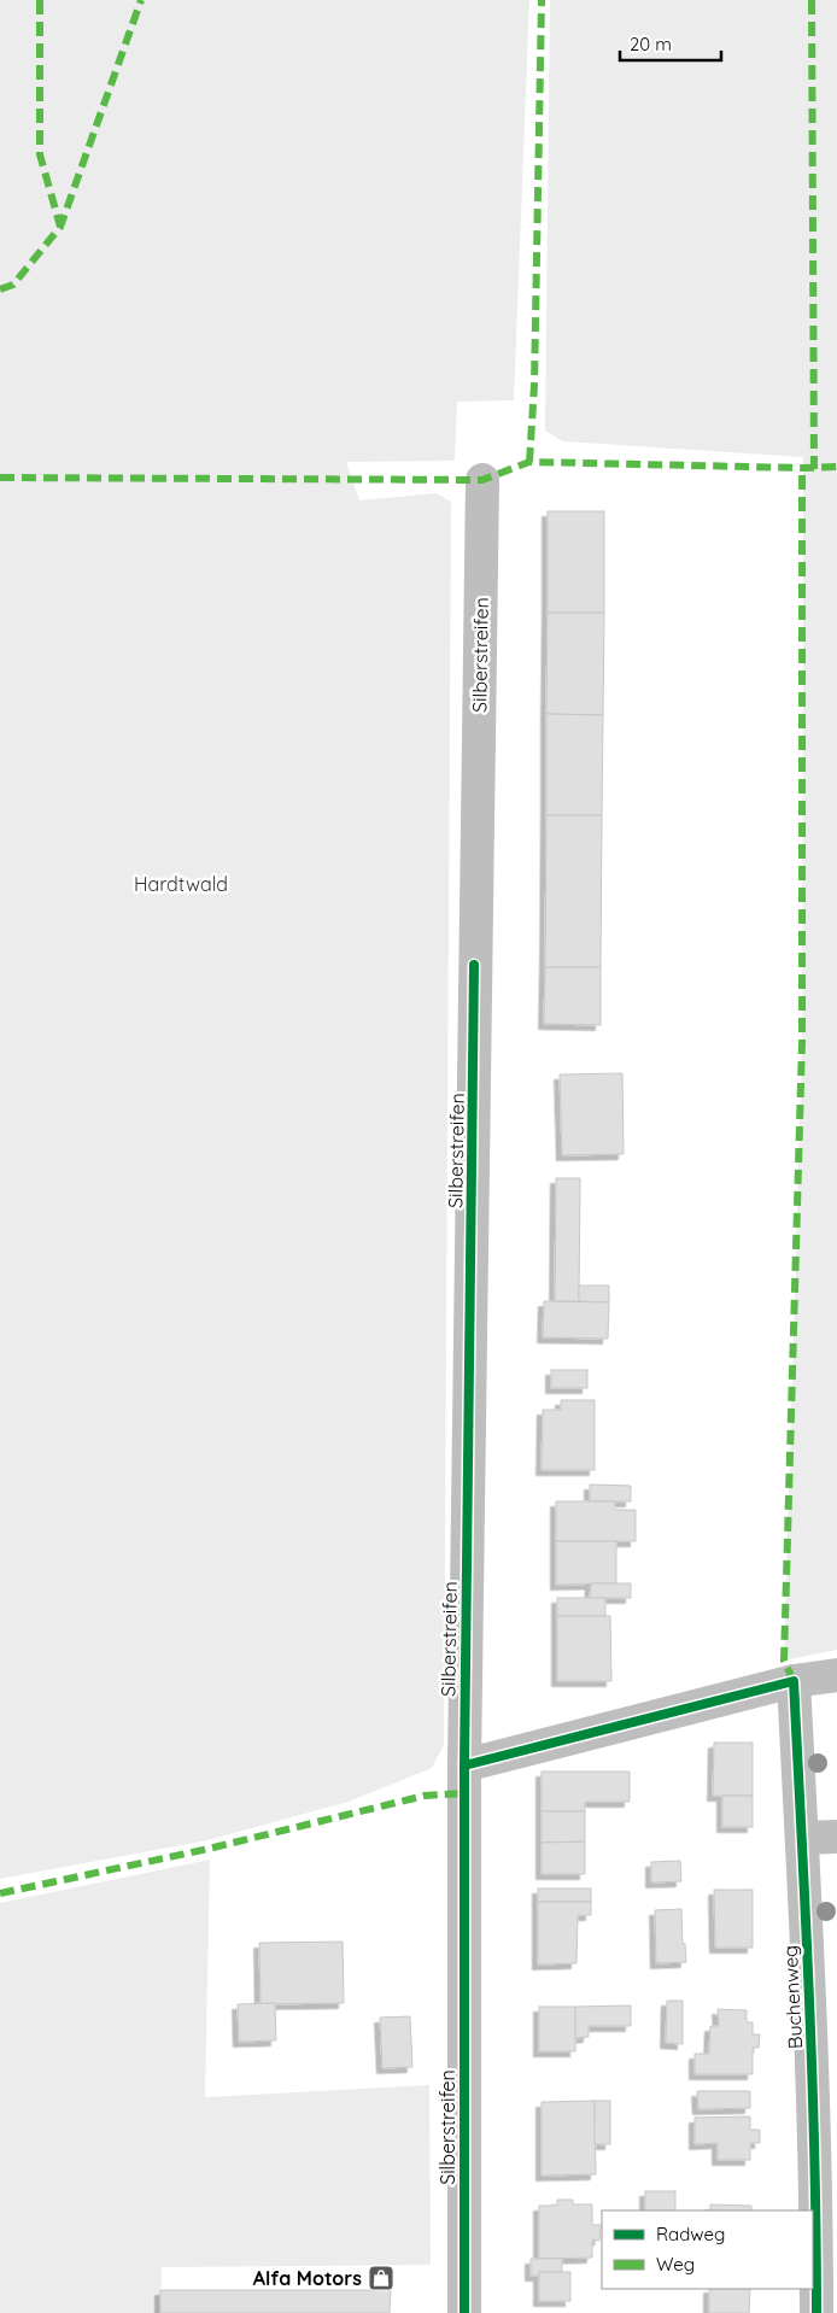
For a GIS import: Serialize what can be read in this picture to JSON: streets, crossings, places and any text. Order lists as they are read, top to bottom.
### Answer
{
  "streets": {
    "street": ["Silberstreifen", "Buchenweg"]
  },
  "parks": ["Hardtwald"],
  "places": {
    "shop": ["Alfa Motors"]
  },
  "legend": ["Radweg", "Weg"],
  "scale_bar": "20 m"
}
